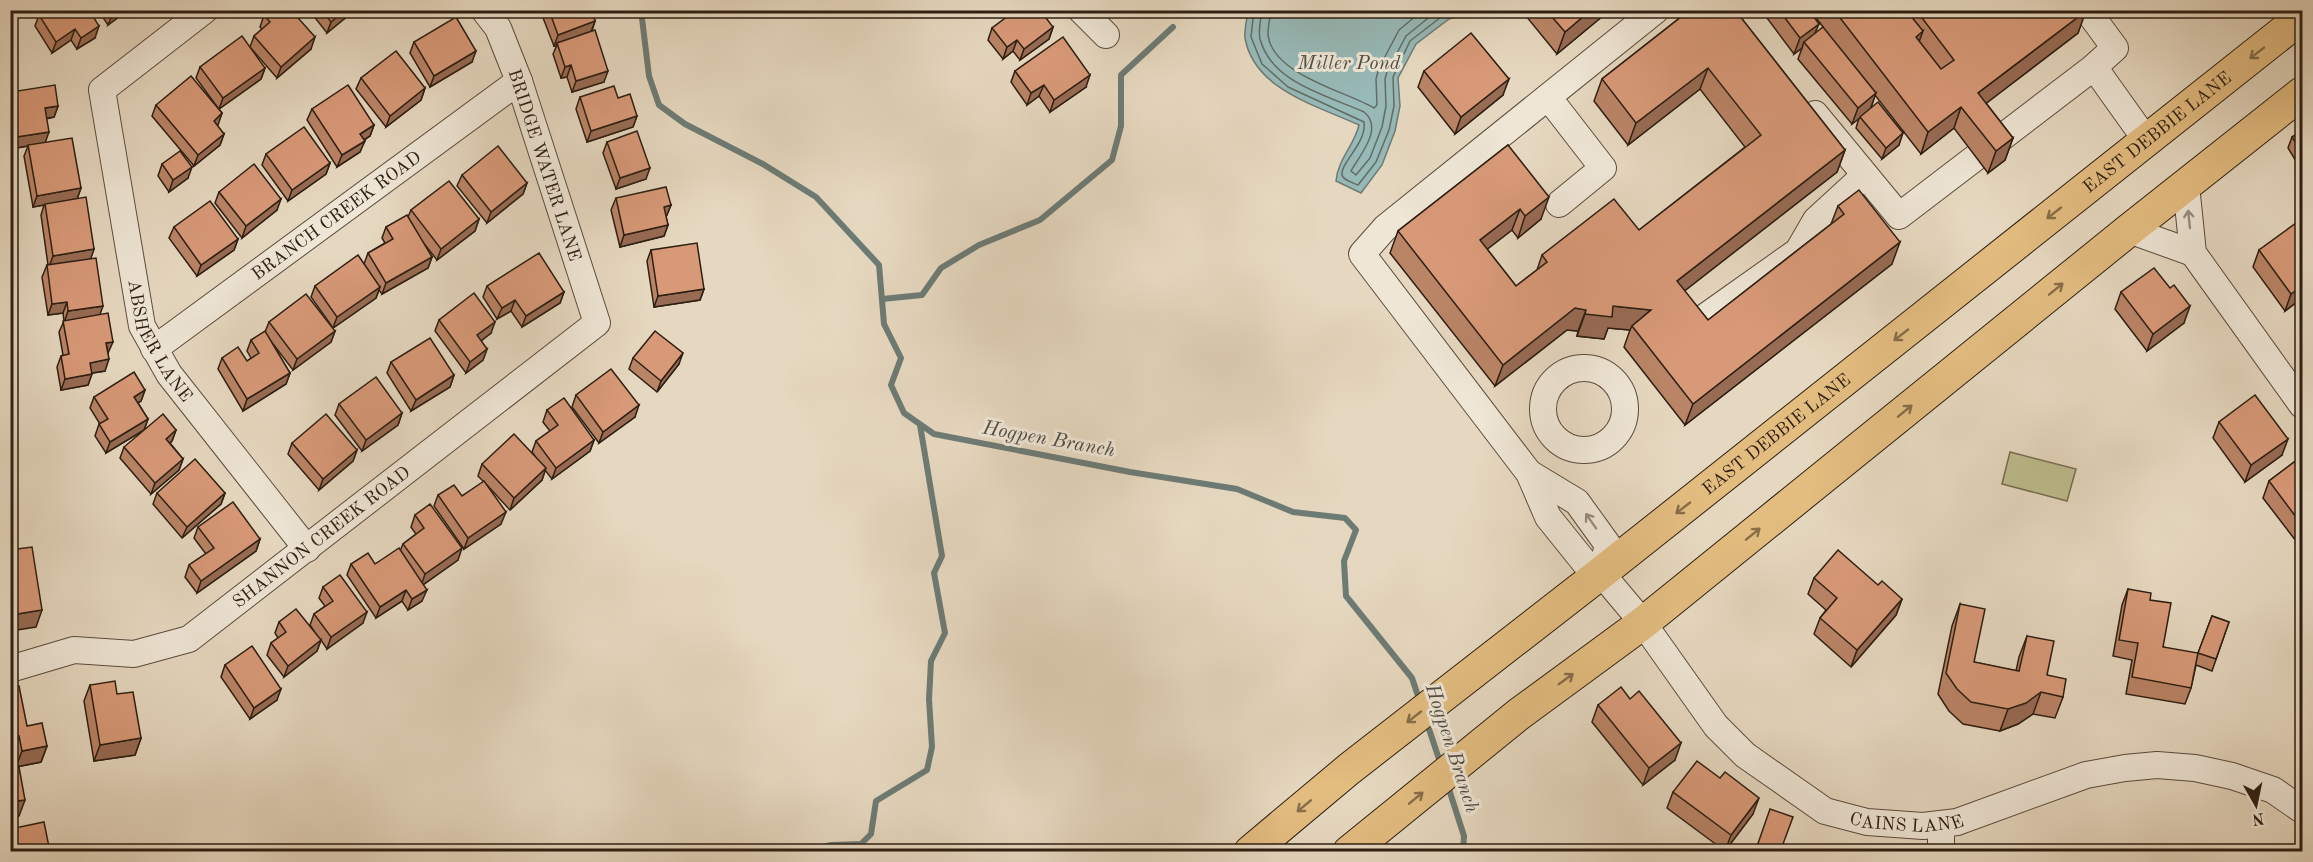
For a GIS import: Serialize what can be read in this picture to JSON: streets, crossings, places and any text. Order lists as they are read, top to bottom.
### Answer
{
  "streets": {
    "main road": ["EAST DEBBIE LANE"],
    "street": [
      "BRIDGE WATER LANE",
      "BRANCH CREEK ROAD",
      "ABSHER LANE",
      "SHANNON CREEK ROAD",
      "CAINS LANE"
    ]
  },
  "crossings": [
    ["EAST DEBBIE LANE", "CAINS LANE"],
    ["BRIDGE WATER LANE", "BRANCH CREEK ROAD"],
    ["BRIDGE WATER LANE", "SHANNON CREEK ROAD"],
    ["BRANCH CREEK ROAD", "ABSHER LANE"],
    ["ABSHER LANE", "SHANNON CREEK ROAD"]
  ],
  "water": ["Miller Pond", "Hogpen Branch"],
  "north": "bottom"
}
